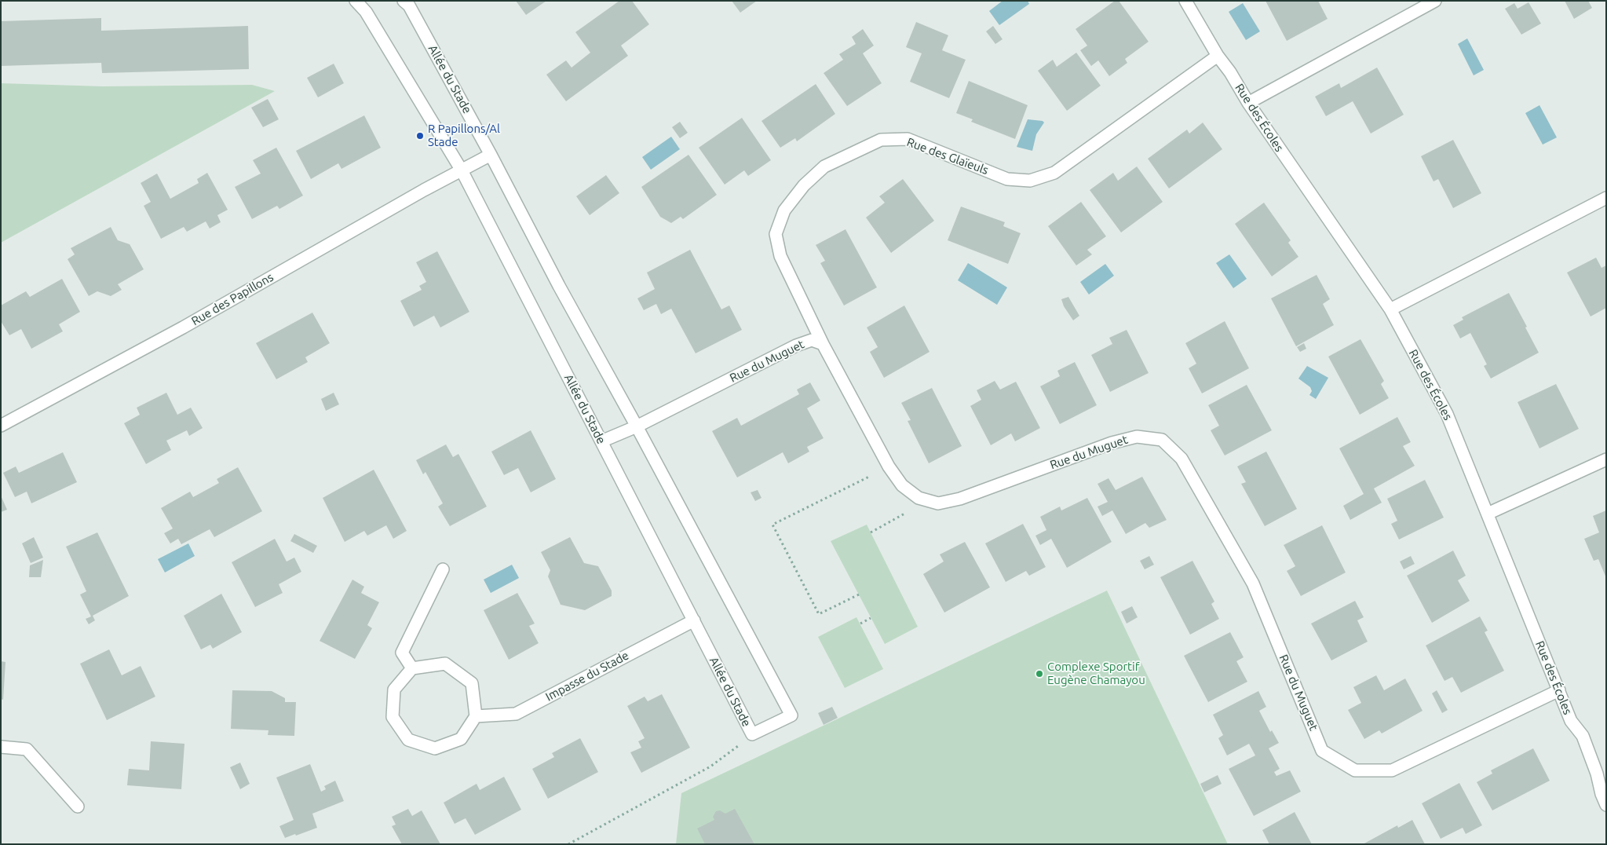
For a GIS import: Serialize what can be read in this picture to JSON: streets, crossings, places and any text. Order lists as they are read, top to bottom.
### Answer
{
  "streets": {
    "street": [
      "Allée du Stade",
      "Rue des Écoles",
      "Rue des Glaïeuls",
      "Rue des Papillons",
      "Rue du Muguet",
      "Impasse du Stade"
    ]
  },
  "crossings": [
    ["Allée du Stade", "Rue des Papillons"],
    ["Allée du Stade", "Rue du Muguet"],
    ["Allée du Stade", "Impasse du Stade"],
    ["Rue des Écoles", "Rue des Glaïeuls"],
    ["Rue des Écoles", "Rue du Muguet"],
    ["Rue des Glaïeuls", "Rue du Muguet"]
  ],
  "places": ["R Papillons/Al Stade", "Complexe Sportif Eugène Chamayou"]
}
